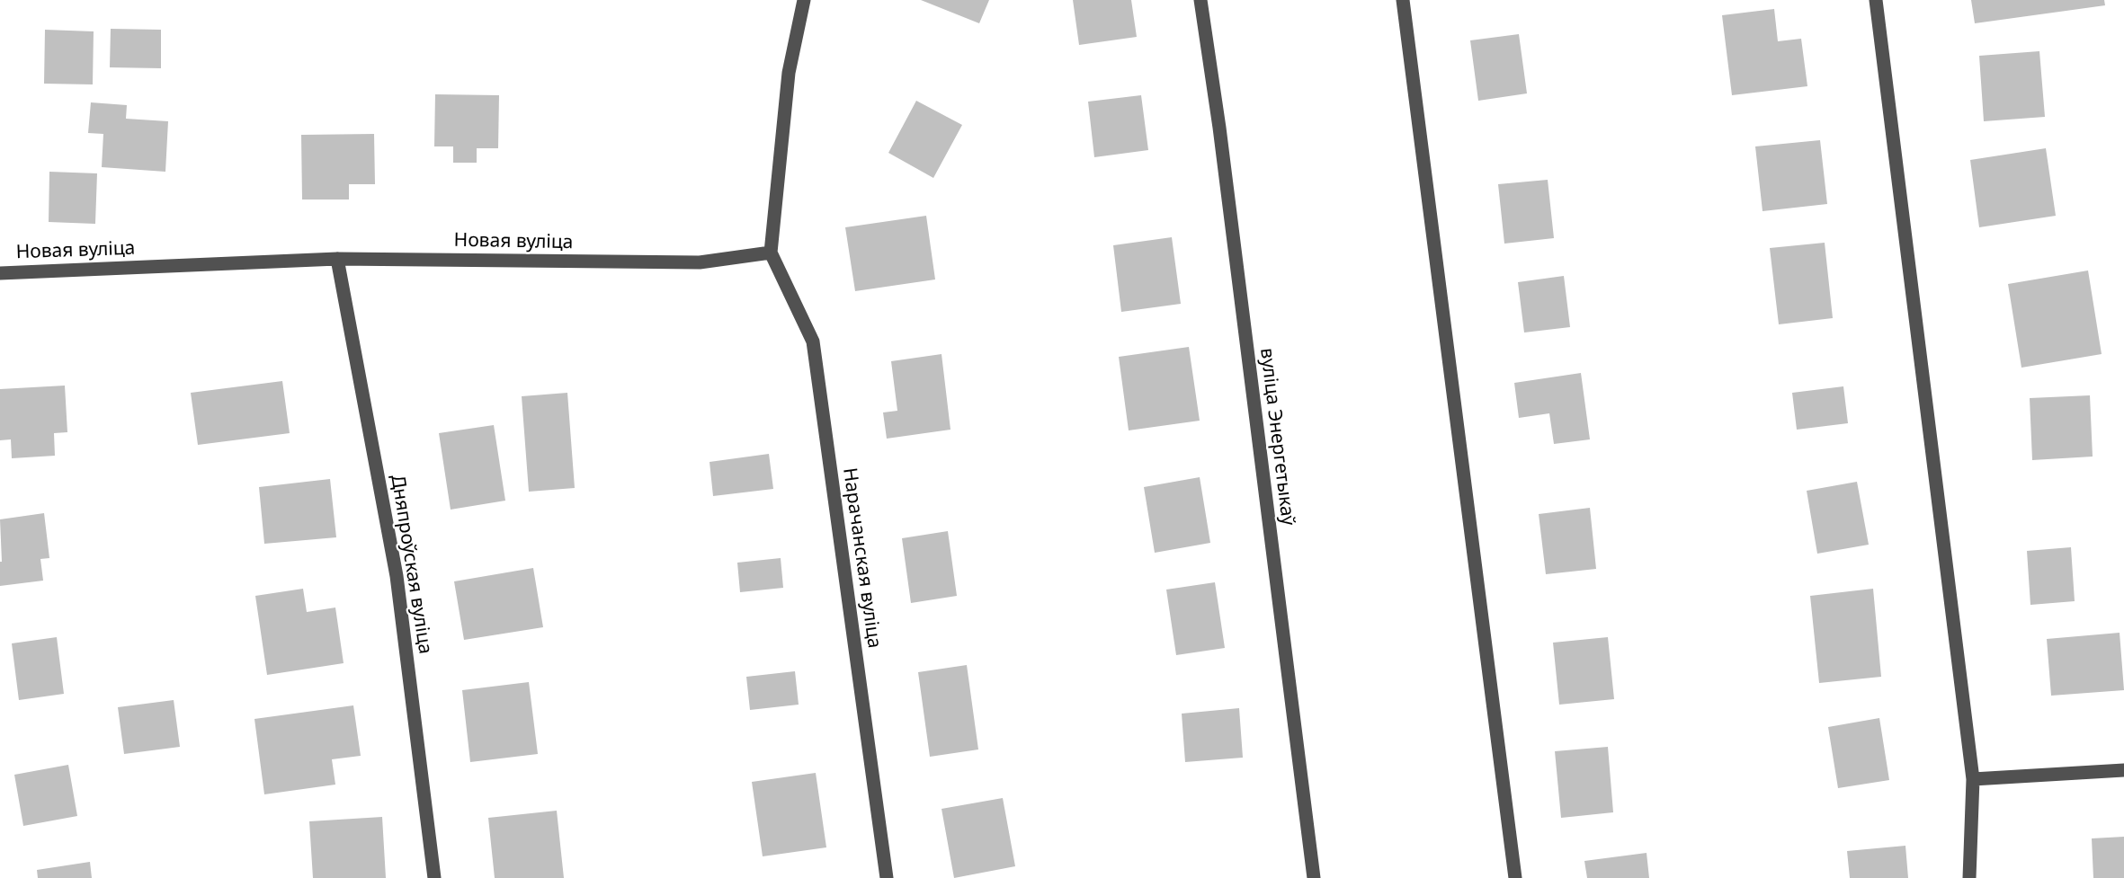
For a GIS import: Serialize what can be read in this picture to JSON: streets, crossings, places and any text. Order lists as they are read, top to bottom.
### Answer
{
  "streets": {
    "street": [
      "Новая вуліца",
      "вуліца Энергетыкаў",
      "Нарачанская вуліца",
      "Дняпроўская вуліца"
    ]
  },
  "crossings": [
    ["Новая вуліца", "Нарачанская вуліца"],
    ["Новая вуліца", "Дняпроўская вуліца"]
  ]
}
